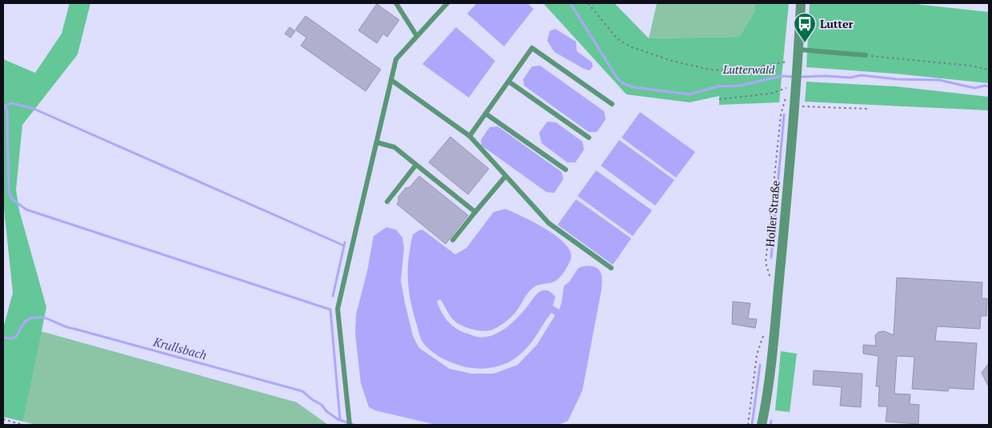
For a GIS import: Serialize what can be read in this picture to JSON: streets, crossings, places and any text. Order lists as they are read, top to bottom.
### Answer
{
  "streets": {
    "street": ["Holler Straße"]
  },
  "water": ["Krullsbach"],
  "parks": ["Lutterwald"],
  "places": {
    "bus stop": ["Lutter"]
  }
}
